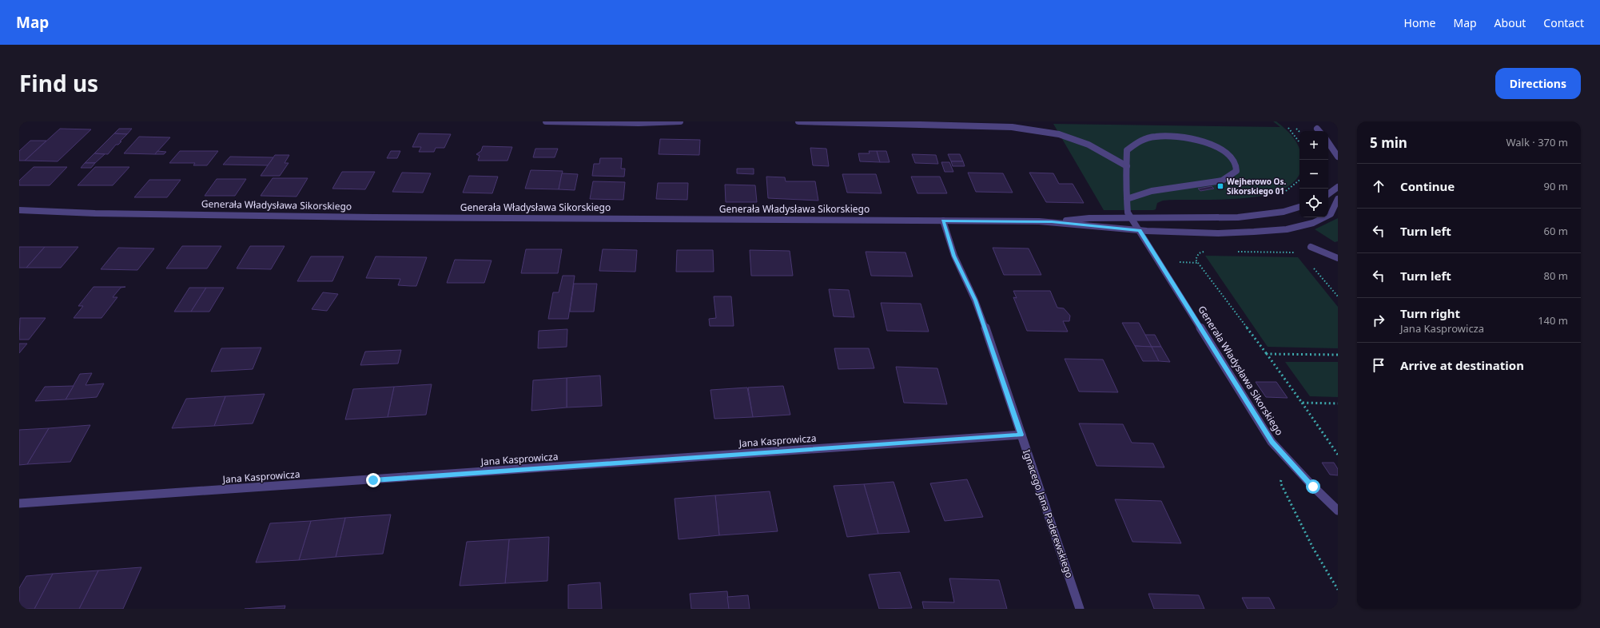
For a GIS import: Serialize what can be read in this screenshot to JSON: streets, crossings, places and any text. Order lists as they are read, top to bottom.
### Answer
{
  "streets": {
    "street": ["Generała Władysława Sikorskiego", "Jana Kasprowicza", "Ignacego Jana Paderewskiego"]
  },
  "crossings": [
    ["Generała Władysława Sikorskiego", "Ignacego Jana Paderewskiego"],
    ["Jana Kasprowicza", "Ignacego Jana Paderewskiego"]
  ],
  "places": {
    "transit": ["Wejherowo Os. Sikorskiego 01"]
  },
  "page": {
    "header": "Map",
    "nav": [
      "Home",
      "Map",
      "About",
      "Contact"
    ],
    "title": "Find us",
    "buttons": "Directions",
    "heading": ["5 min", "Walk · 370 m"],
    "map_buttons": ["+", "−"],
    "list": [
      ["Continue", "90 m"],
      ["Turn left", "60 m"],
      ["Turn left", "80 m"],
      ["Turn right", "Jana Kasprowicza", "140 m"],
      "Arrive at destination"
    ]
  }
}
